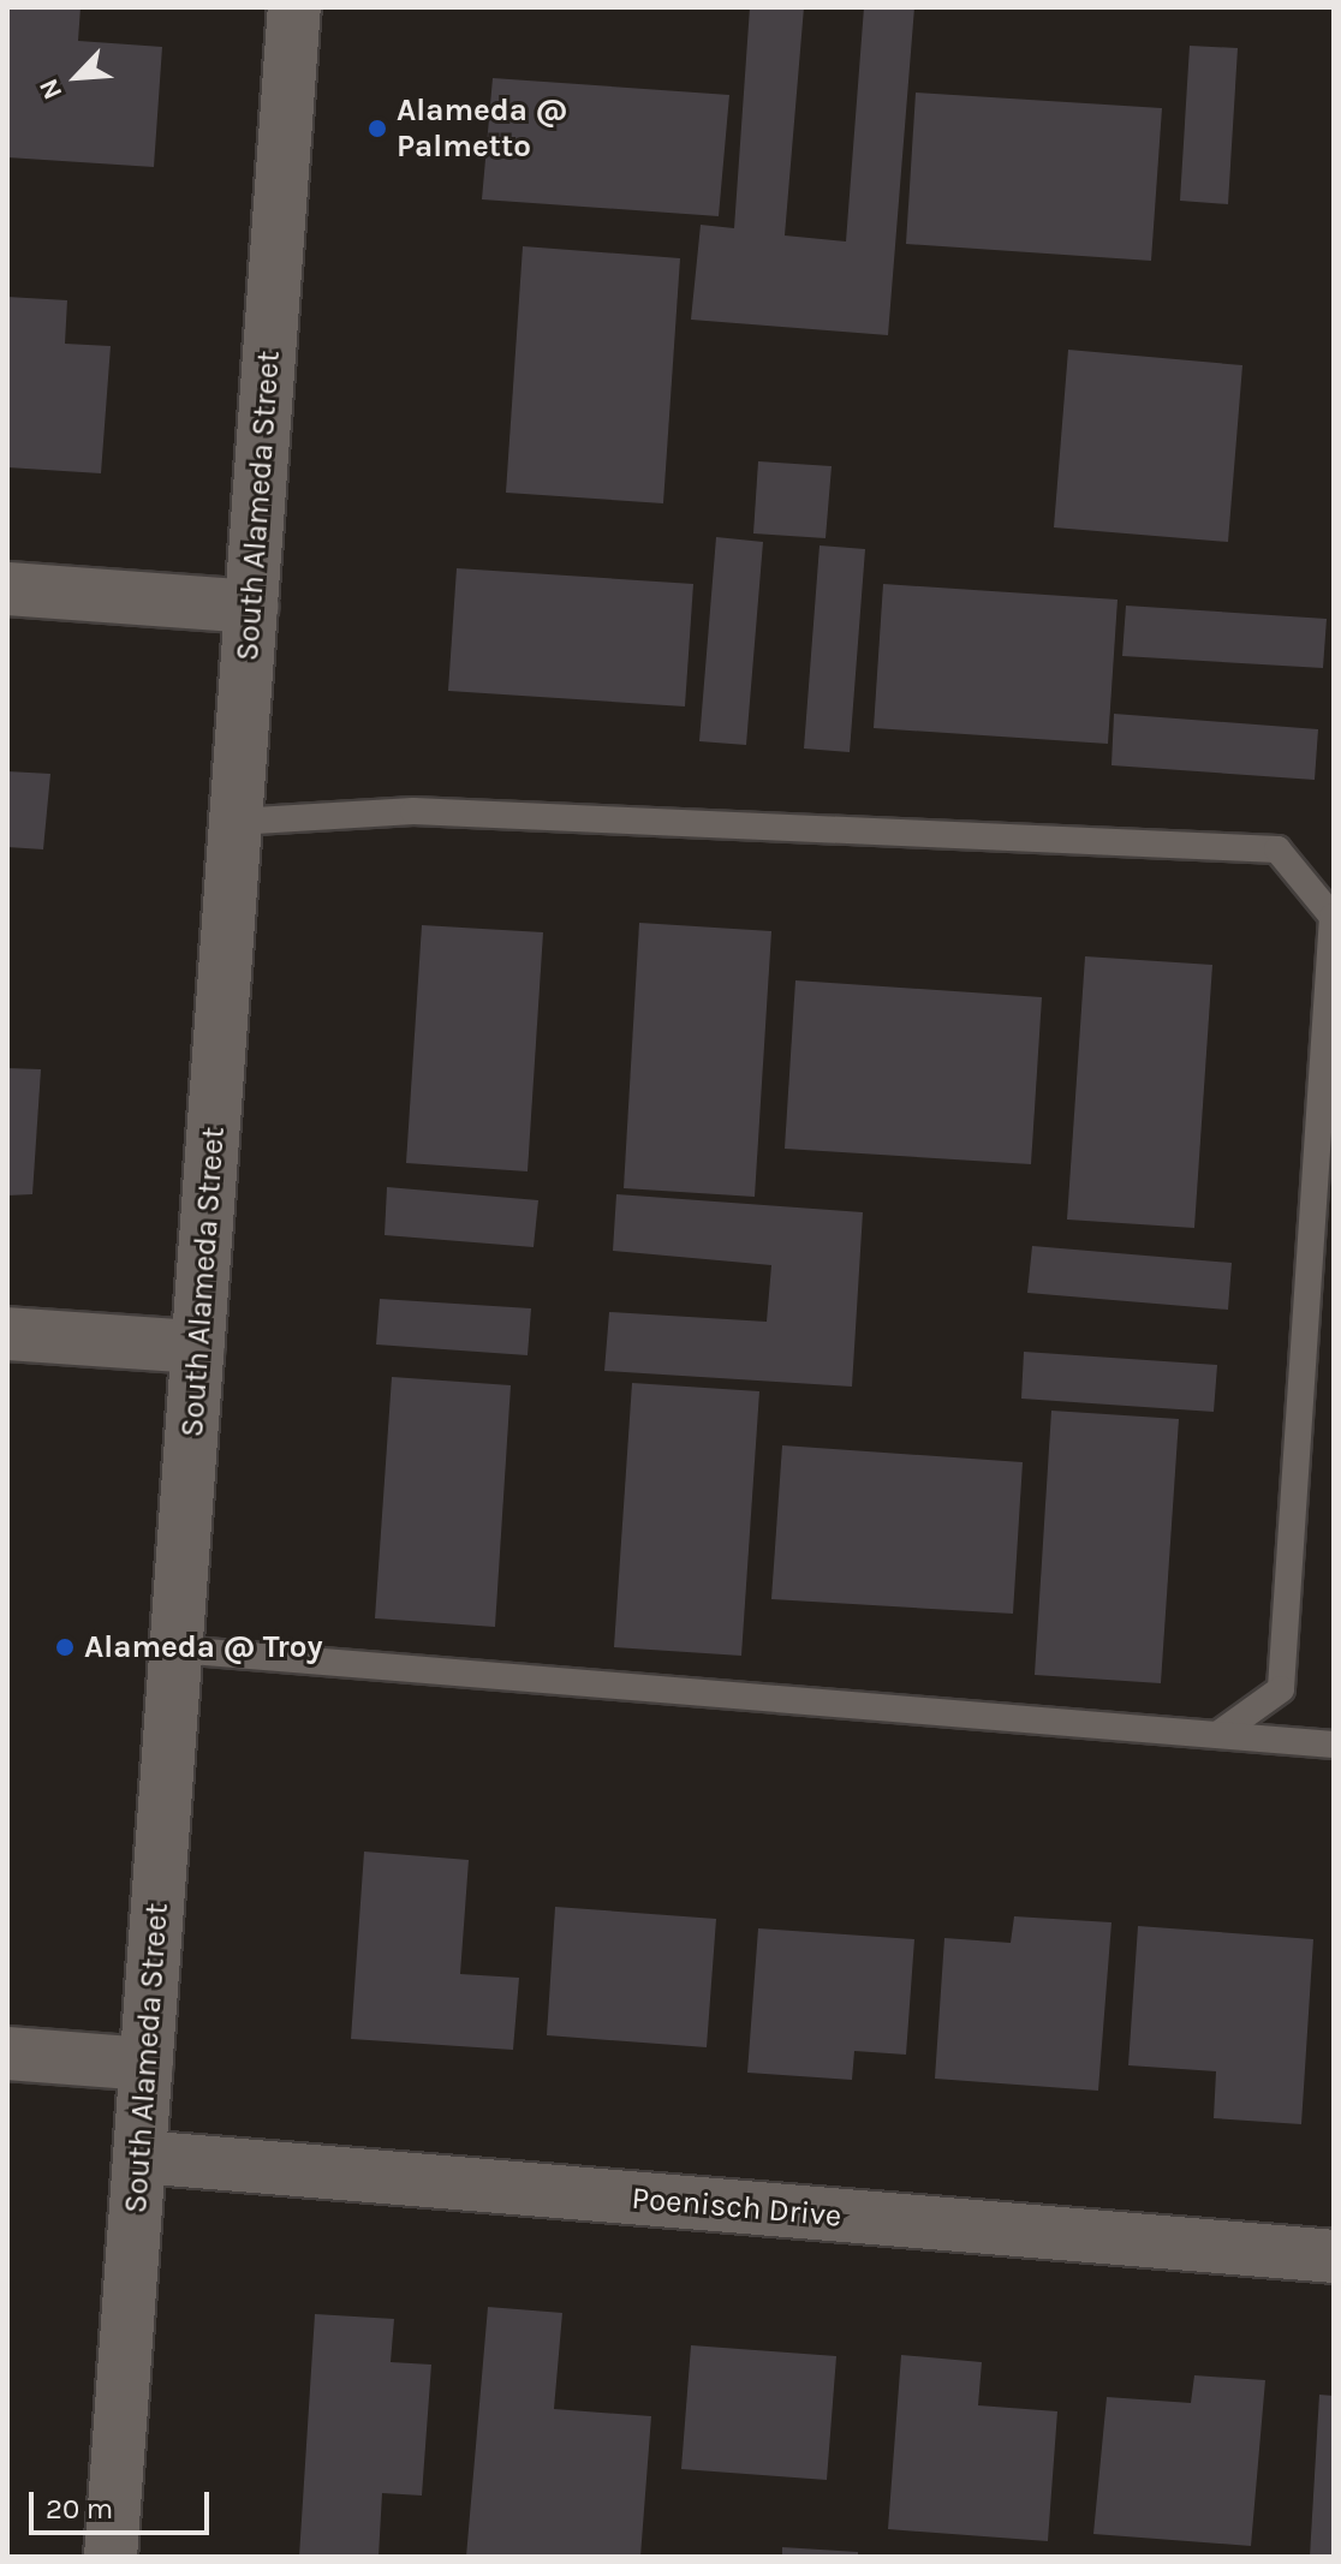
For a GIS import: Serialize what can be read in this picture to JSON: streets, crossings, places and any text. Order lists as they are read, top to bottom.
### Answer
{
  "streets": {
    "main road": ["South Alameda Street", "Poenisch Drive"]
  },
  "crossings": [
    ["South Alameda Street", "Poenisch Drive"]
  ],
  "places": ["Alameda @ Palmetto", "Alameda @ Troy"],
  "scale_bar": "20 m",
  "north": "bottom left"
}
